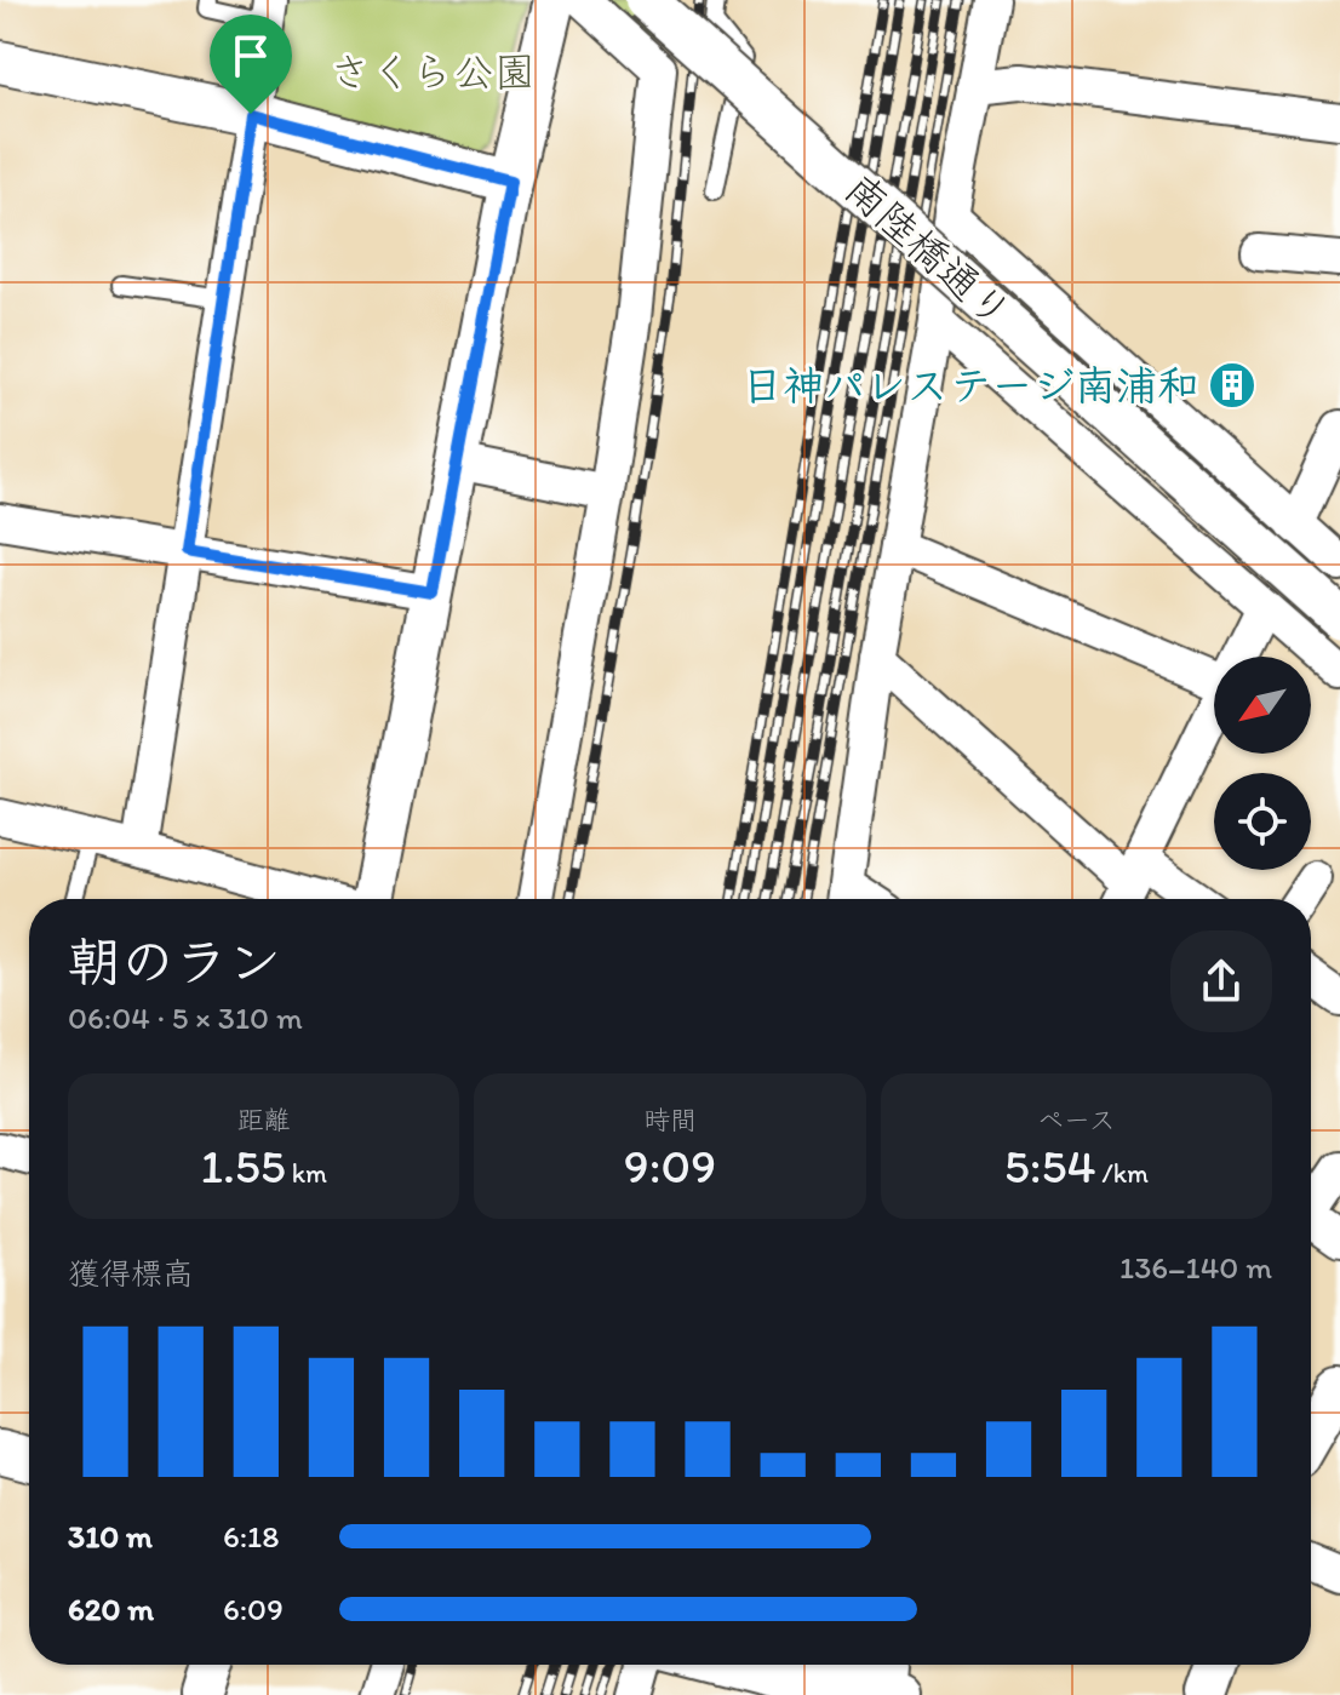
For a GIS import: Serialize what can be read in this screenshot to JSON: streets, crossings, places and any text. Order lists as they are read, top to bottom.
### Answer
{
  "streets": {
    "street": ["南陸橋通り"]
  },
  "parks": ["さくら公園"],
  "places": {
    "building": ["日神パレステージ南浦和"]
  },
  "north": "bottom left",
  "page": {
    "heading": ["朝のラン", "06:04 · 5 × 310 m"],
    "stats": [
      ["距離", "1.55 km"],
      ["時間", "9:09"],
      ["ペース", "5:54 /km"]
    ],
    "chart": ["獲得標高", "136–140 m"],
    "list": [
      {
        "name": "310 m",
        "note": "6:18"
      },
      {
        "name": "620 m",
        "note": "6:09"
      }
    ]
  }
}
